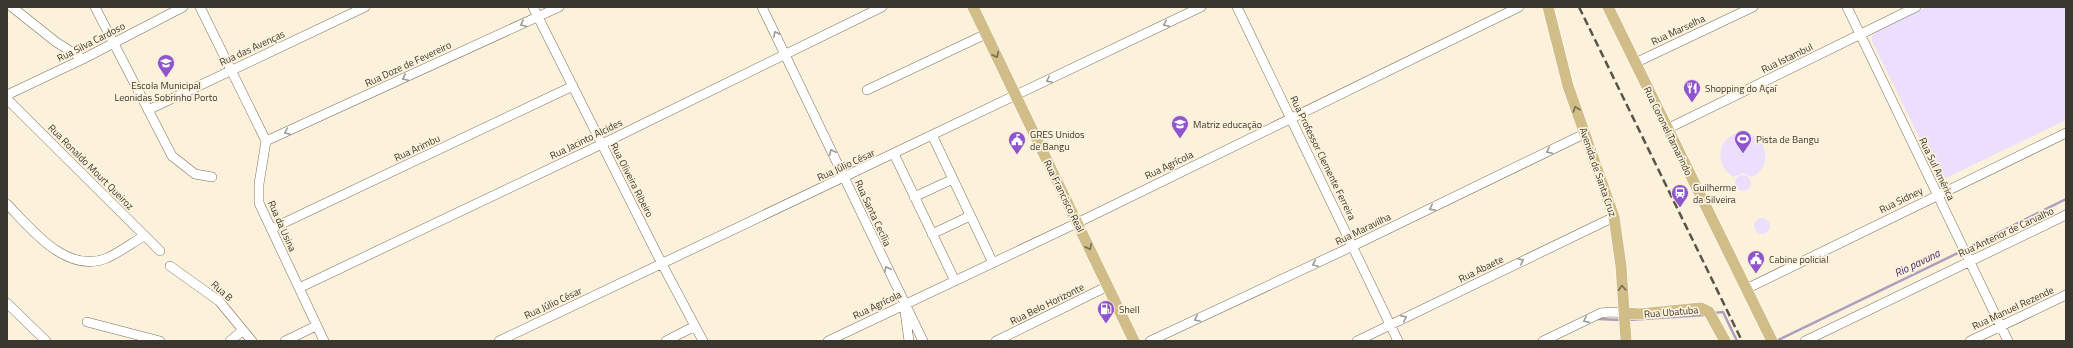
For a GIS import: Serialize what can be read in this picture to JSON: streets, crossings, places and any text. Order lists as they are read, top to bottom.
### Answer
{
  "streets": {
    "main road": [
      "Rua Coronel Tamarindo",
      "Avenida de Santa Cruz",
      "Rua Francisco Real",
      "Rua Ubatuba"
    ],
    "street": [
      "Rua Marselha",
      "Rua Silva Cardoso",
      "Rua das Avenças",
      "Rua Istambul",
      "Rua Doze de Fevereiro",
      "Rua Jacinto Alcides",
      "Rua Arimbu",
      "Rua Professor Clemente Ferreira",
      "Rua Júlio César",
      "Rua Agrícola",
      "Rua Ronaldo Mourt Queiroz",
      "Rua Sul América",
      "Rua Oliveira Ribeiro",
      "Rua Sidney",
      "Rua Santa Cecília",
      "Rua da Usina",
      "Rua Maravilha",
      "Rua Antenor de Carvalho",
      "Rua Abaete",
      "Rua B",
      "Rua Belo Horizonte",
      "Rua Manuel Rezende"
    ]
  },
  "crossings": [
    ["Rua Marselha", "Rua Coronel Tamarindo"],
    ["Rua Istambul", "Rua Coronel Tamarindo"],
    ["Rua Istambul", "Rua Sul América"],
    ["Rua Doze de Fevereiro", "Rua Oliveira Ribeiro"],
    ["Rua Doze de Fevereiro", "Rua da Usina"],
    ["Rua Coronel Tamarindo", "Rua Sidney"],
    ["Rua Jacinto Alcides", "Rua Oliveira Ribeiro"],
    ["Rua Jacinto Alcides", "Rua Santa Cecília"],
    ["Rua Jacinto Alcides", "Rua da Usina"],
    ["Rua Arimbu", "Rua Oliveira Ribeiro"],
    ["Rua Arimbu", "Rua da Usina"],
    ["Rua Professor Clemente Ferreira", "Rua Agrícola"],
    ["Rua Professor Clemente Ferreira", "Rua Maravilha"],
    ["Rua Professor Clemente Ferreira", "Rua Abaete"],
    ["Rua Júlio César", "Rua Oliveira Ribeiro"],
    ["Rua Júlio César", "Rua Francisco Real"],
    ["Rua Júlio César", "Rua Santa Cecília"],
    ["Rua Agrícola", "Rua Francisco Real"],
    ["Rua Agrícola", "Rua Santa Cecília"],
    ["Rua Sul América", "Rua Sidney"],
    ["Rua Sul América", "Rua Antenor de Carvalho"],
    ["Rua Sul América", "Rua Manuel Rezende"],
    ["Avenida de Santa Cruz", "Rua Maravilha"],
    ["Avenida de Santa Cruz", "Rua Abaete"],
    ["Avenida de Santa Cruz", "Rua Ubatuba"],
    ["Rua Francisco Real", "Rua Belo Horizonte"]
  ],
  "one_way": [
    "Rua Doze de Fevereiro",
    "Avenida de Santa Cruz",
    "Rua Francisco Real",
    "Rua Maravilha",
    "Rua Abaete"
  ],
  "water": ["Rio pavuna"],
  "places": {
    "school or university": ["Escola Municipal Leonidas Sobrinho Porto", "Matriz educação"],
    "restaurant": ["Shopping do Açaí"],
    "sports": ["Pista de Bangu"],
    "public building": ["GRES Unidos de Bangu", "Cabine policial"],
    "station": ["Guilherme da Silveira"],
    "fuel station": ["Shell"]
  }
}
